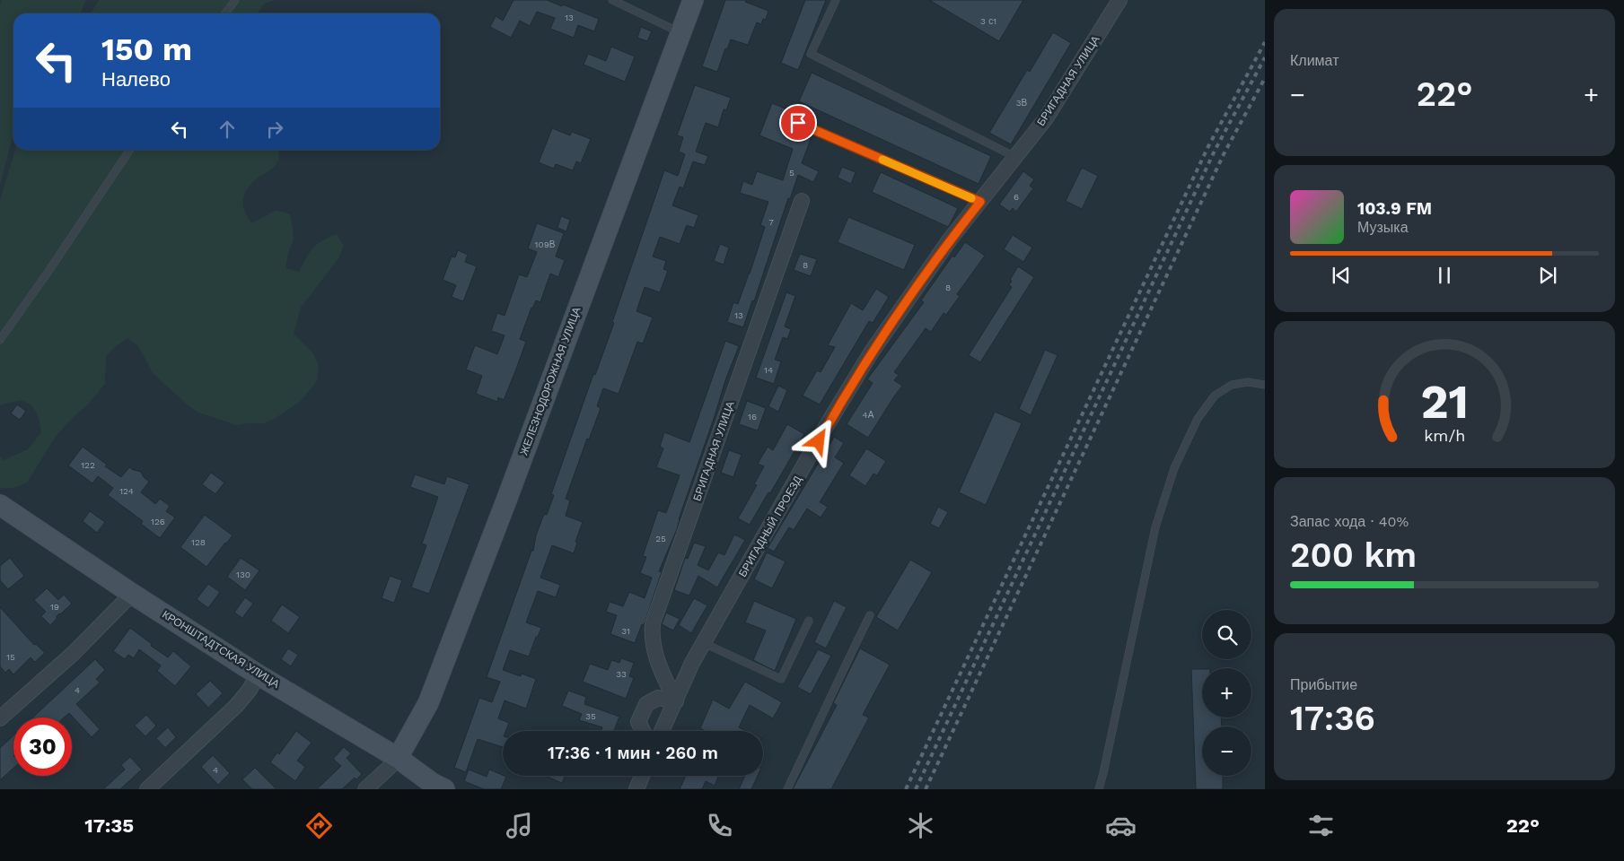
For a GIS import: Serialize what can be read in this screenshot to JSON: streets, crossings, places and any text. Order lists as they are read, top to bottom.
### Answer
{
  "streets": {
    "street": [
      "БРИГАДНАЯ УЛИЦА",
      "ЖЕЛЕЗНОДОРОЖНАЯ УЛИЦА",
      "БРИГАДНЫЙ ПРОЕЗД",
      "КРОНШТАДТСКАЯ УЛИЦА"
    ]
  },
  "crossings": [
    ["БРИГАДНАЯ УЛИЦА", "БРИГАДНЫЙ ПРОЕЗД"],
    ["ЖЕЛЕЗНОДОРОЖНАЯ УЛИЦА", "КРОНШТАДТСКАЯ УЛИЦА"]
  ],
  "house_numbers": [
    "13",
    "3 с1",
    "3В",
    "5",
    "6",
    "7",
    "109В",
    "8",
    "8",
    "13",
    "14",
    "4А",
    "16",
    "122",
    "124",
    "126",
    "25",
    "128",
    "130",
    "19",
    "31",
    "15",
    "33",
    "4",
    "35",
    "4"
  ],
  "page": {
    "tile": [
      "Климат",
      ["Запас хода · 40%", "200 km"],
      ["Прибытие", "17:36"]
    ],
    "turn": ["150 m", "Налево"],
    "heat": ["−", "22°", "+"],
    "song": ["103.9 FM", "Музыка"],
    "map_buttons": ["+", "−"],
    "limit": "30",
    "trip": "17:36 · 1 мин · 260 m",
    "tabs": ["17:35", "22°"],
    "gauge": ["21", "km/h"]
  }
}
